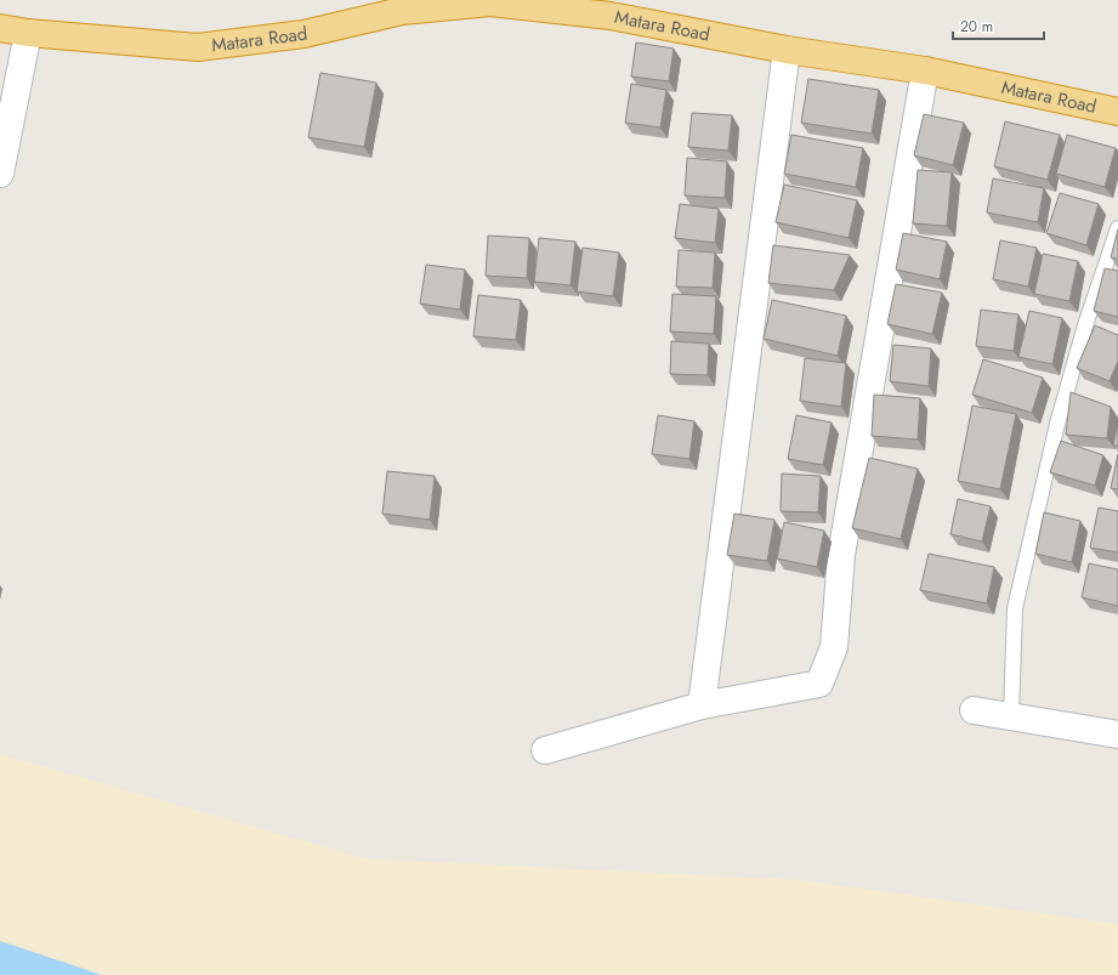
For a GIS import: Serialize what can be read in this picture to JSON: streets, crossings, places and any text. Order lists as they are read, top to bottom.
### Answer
{
  "streets": {
    "highway": ["Matara Road"]
  },
  "scale_bar": "20 m"
}
